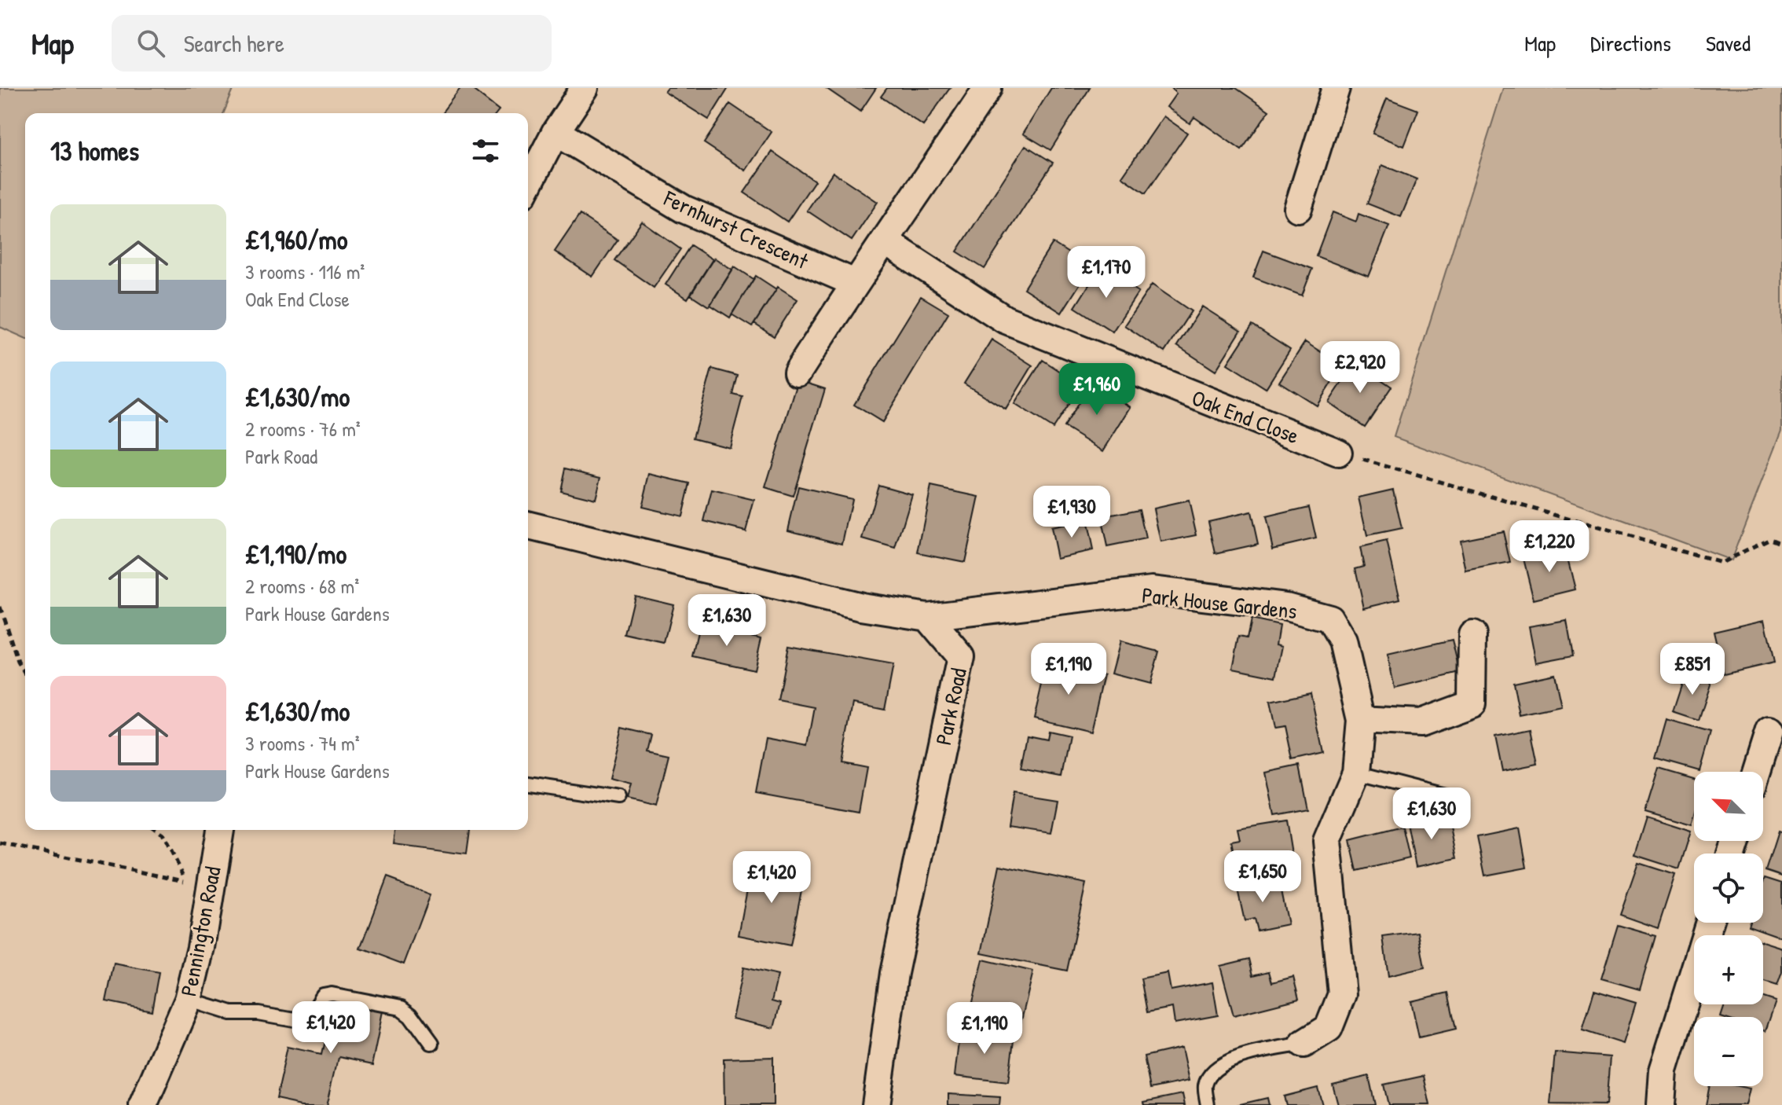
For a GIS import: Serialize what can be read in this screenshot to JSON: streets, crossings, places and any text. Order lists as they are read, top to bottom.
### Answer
{
  "streets": {
    "street": [
      "Fernhurst Crescent",
      "Oak End Close",
      "Park House Gardens",
      "Park Road",
      "Pennington Road"
    ]
  },
  "crossings": [
    ["Park House Gardens", "Park Road"]
  ],
  "north": "top left",
  "page": {
    "header": "Map",
    "search": "Search here",
    "nav": ["Map", "Directions", "Saved"],
    "heading": "13 homes",
    "list": [
      {
        "name": "£1,960/mo",
        "note": "3 rooms · 116 m² · Oak End Close"
      },
      {
        "name": "£1,630/mo",
        "note": "2 rooms · 76 m² · Park Road"
      },
      {
        "name": "£1,190/mo",
        "note": "2 rooms · 68 m² · Park House Gardens"
      },
      {
        "name": "£1,630/mo",
        "note": "3 rooms · 74 m² · Park House Gardens"
      }
    ],
    "price": [
      "£1,170",
      "£2,920",
      "£1,960",
      "£1,930",
      "£1,220",
      "£1,630",
      "£1,190",
      "£851",
      "£1,630",
      "£1,650",
      "£1,420",
      "£1,420",
      "£1,190"
    ],
    "map_buttons": ["+", "−"]
  }
}
